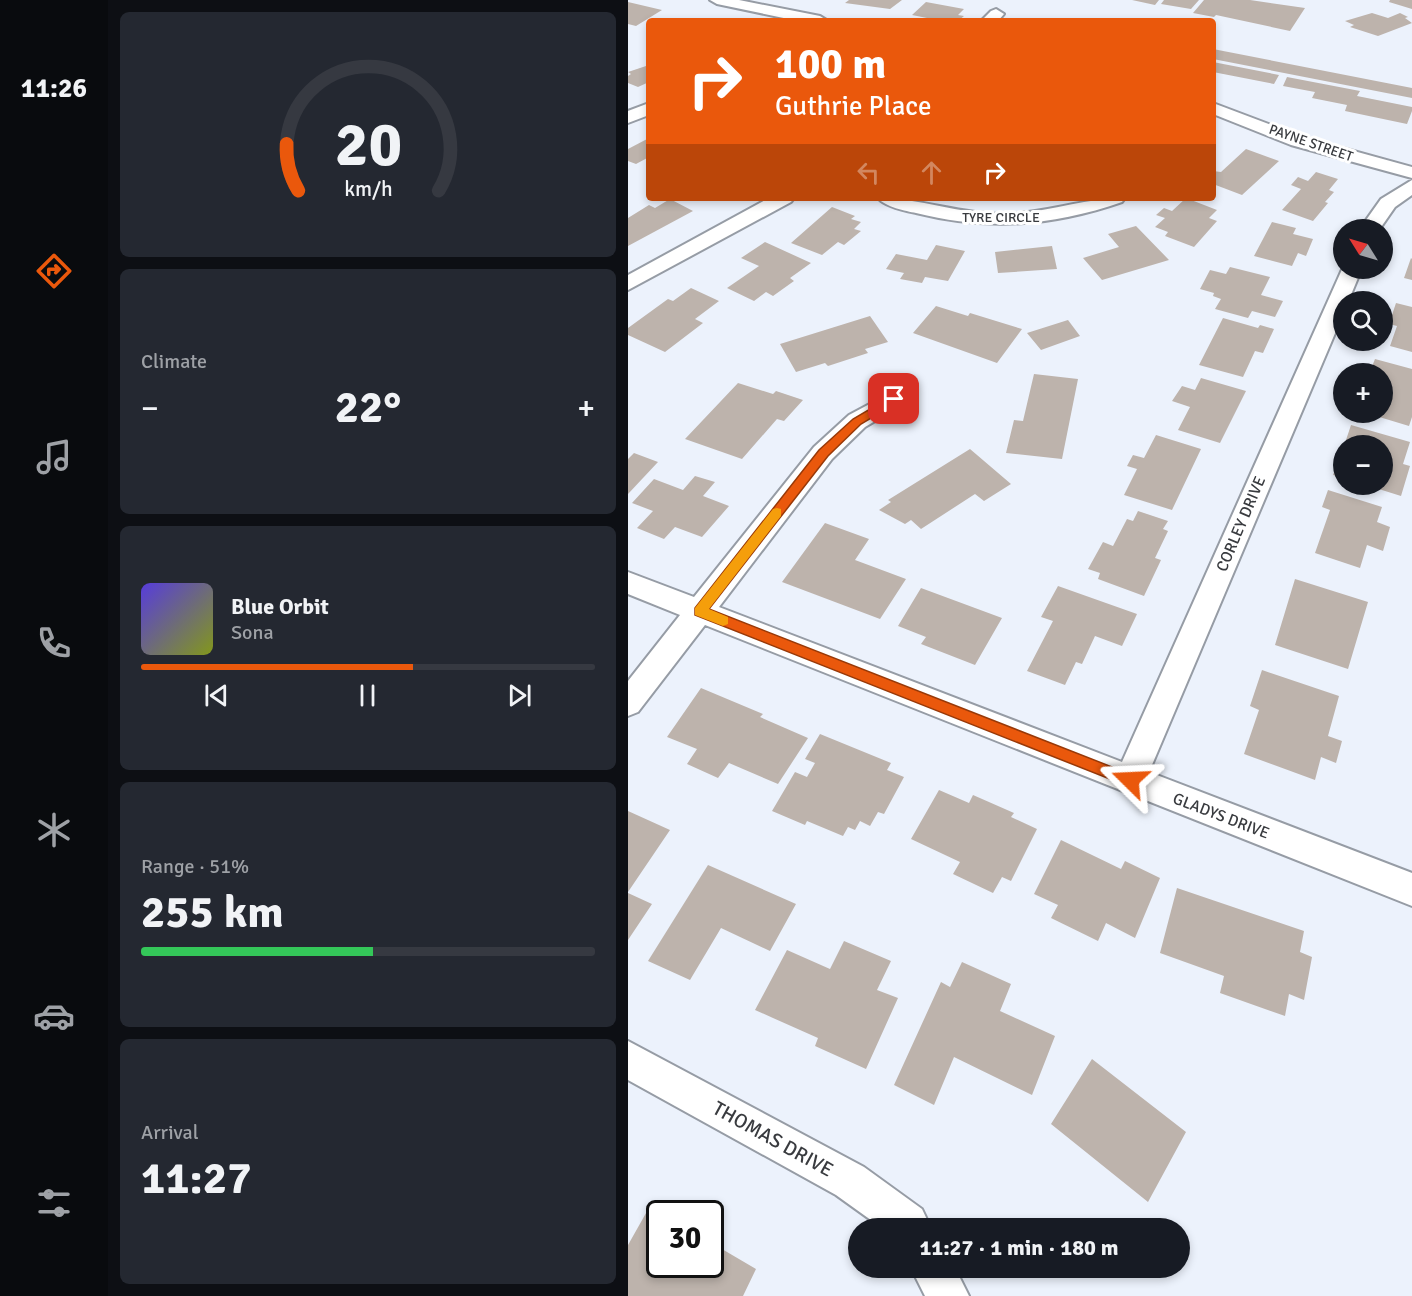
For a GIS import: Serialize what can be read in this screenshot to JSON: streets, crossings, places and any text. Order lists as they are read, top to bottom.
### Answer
{
  "streets": {
    "street": [
      "PAYNE STREET",
      "TYRE CIRCLE",
      "CORLEY DRIVE",
      "GLADYS DRIVE",
      "THOMAS DRIVE"
    ]
  },
  "crossings": [
    ["CORLEY DRIVE", "GLADYS DRIVE"]
  ],
  "north": "top left",
  "page": {
    "tabs": "11:26",
    "turn": ["100 m", "Guthrie Place"],
    "map_buttons": ["+", "−"],
    "tile": [
      "Climate",
      ["Range · 51%", "255 km"],
      ["Arrival", "11:27"]
    ],
    "heat": ["−", "22°", "+"],
    "song": ["Blue Orbit", "Sona"],
    "limit": "30",
    "trip": "11:27 · 1 min · 180 m",
    "gauge": ["20", "km/h"]
  }
}
